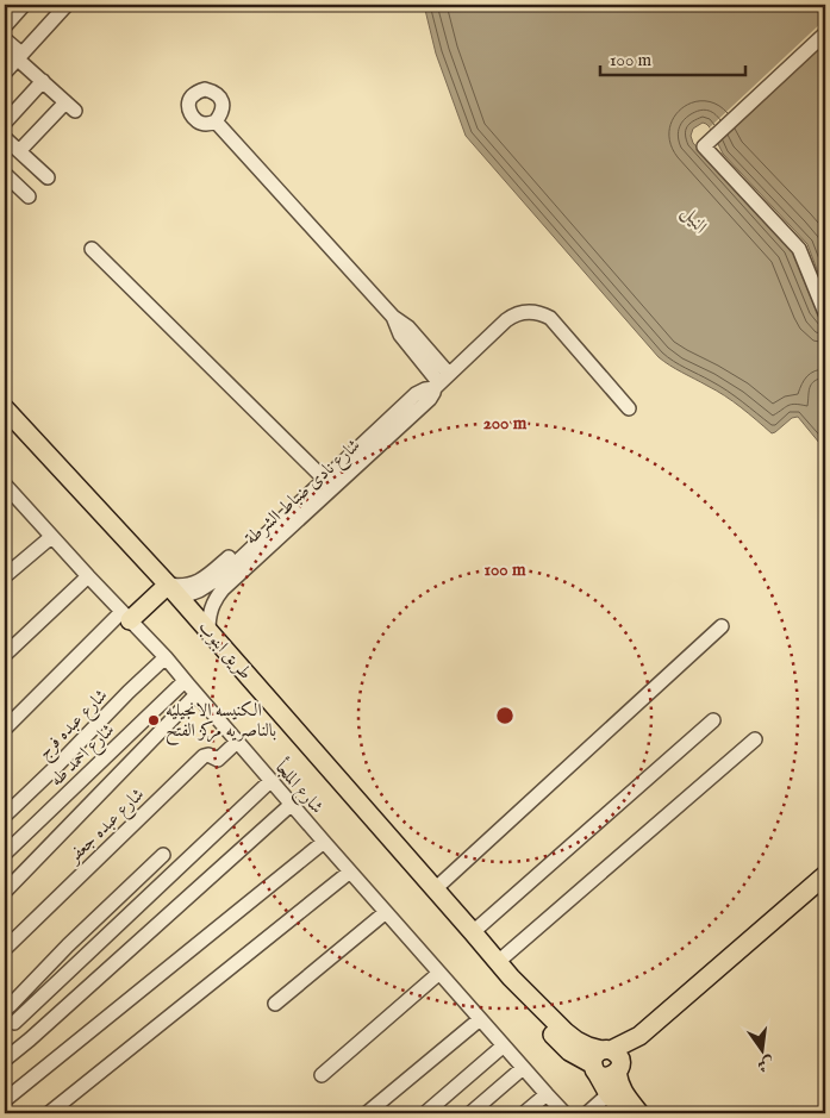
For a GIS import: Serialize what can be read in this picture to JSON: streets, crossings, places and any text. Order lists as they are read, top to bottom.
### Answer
{
  "streets": {
    "main road": ["طريق ابنوب"],
    "street": [
      "شارع نادى ضباط الشرطة",
      "شارع عبده فرج",
      "شارع احمد طه",
      "شارع الملجأ",
      "شارع عبده جعفر"
    ]
  },
  "crossings": [
    ["شارع نادى ضباط الشرطة", "طريق ابنوب"],
    ["شارع عبده فرج", "شارع الملجأ"],
    ["شارع احمد طه", "شارع الملجأ"],
    ["شارع الملجأ", "شارع عبده جعفر"]
  ],
  "water": ["النيل"],
  "places": ["الكنيسه الانجيليه بالناصريه مركز الفتح"],
  "scale_bar": "100 m",
  "north": "bottom",
  "rings": ["200 m", "100 m"]
}
